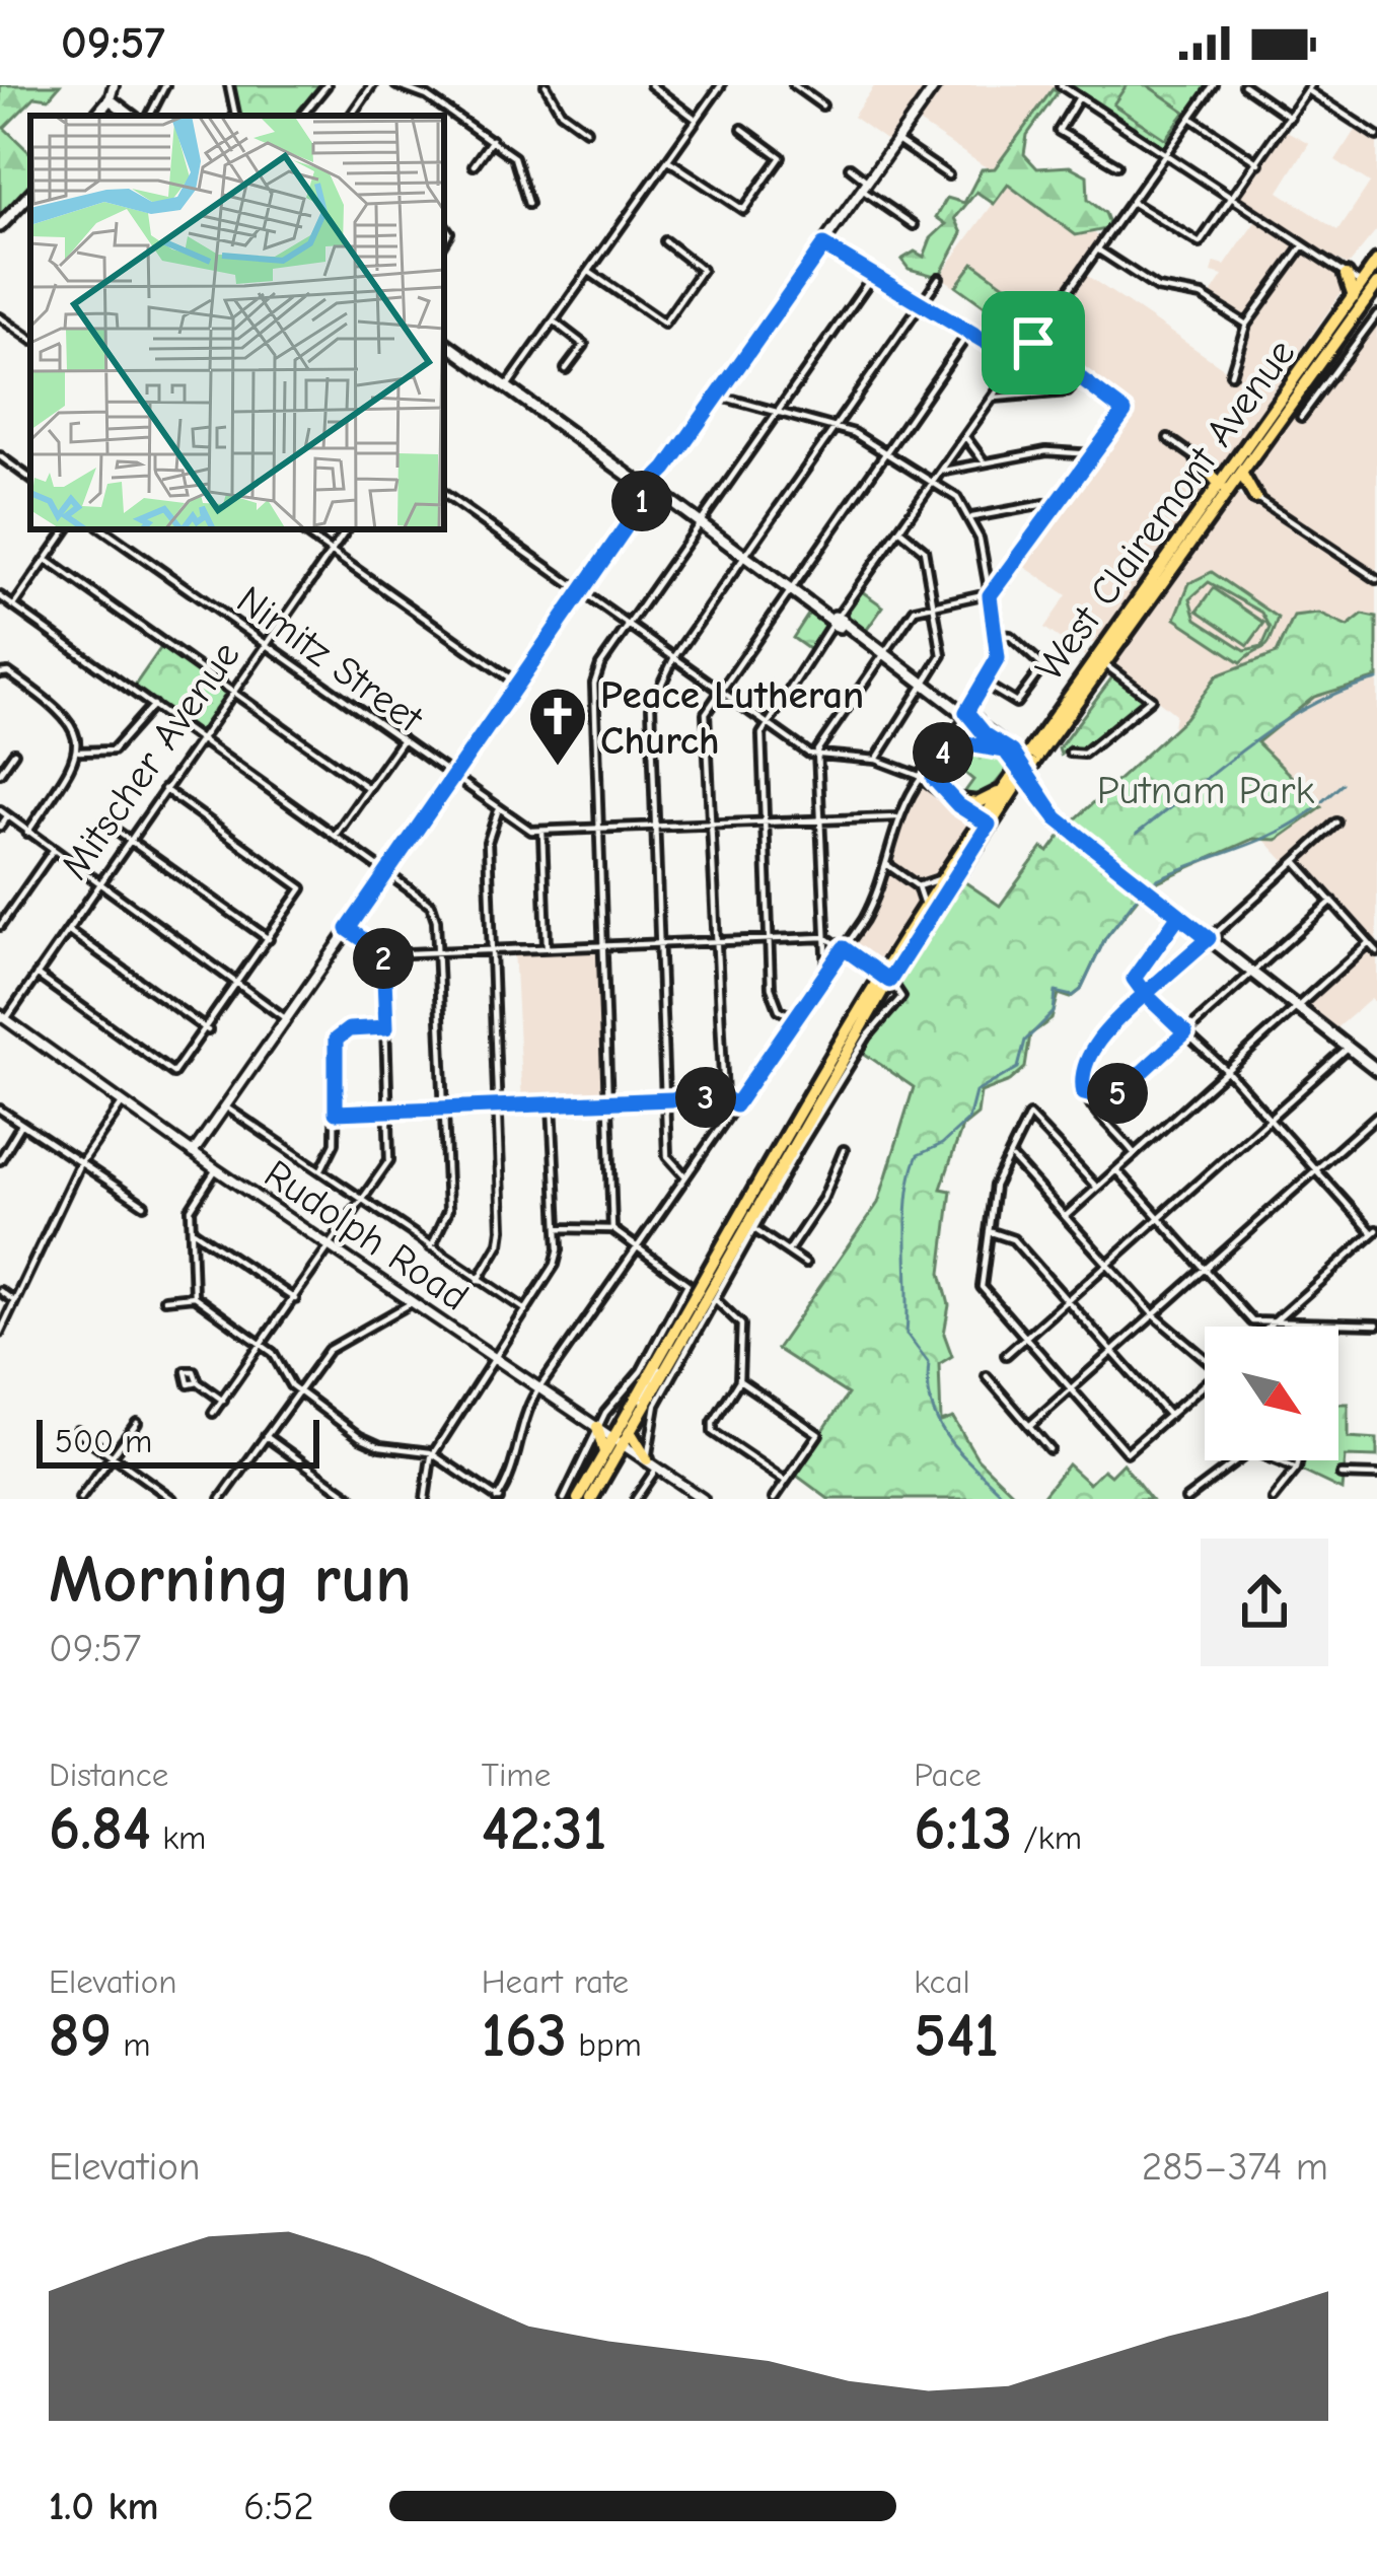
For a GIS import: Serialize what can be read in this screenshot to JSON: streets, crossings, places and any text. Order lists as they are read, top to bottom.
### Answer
{
  "streets": {
    "main road": ["West Clairemont Avenue"],
    "street": ["Nimitz Street", "Mitscher Avenue", "Rudolph Road"]
  },
  "crossings": [
    ["Nimitz Street", "Mitscher Avenue"],
    ["Mitscher Avenue", "Rudolph Road"]
  ],
  "parks": ["Putnam Park"],
  "places": {
    "church": ["Peace Lutheran Church"]
  },
  "scale_bar": "500 m",
  "north": "bottom right",
  "page": {
    "status": "09:57",
    "pins": [
      "1",
      "4",
      "2",
      "5",
      "3"
    ],
    "scale": "500 m",
    "heading": ["Morning run", "09:57"],
    "stats": [
      ["Distance", "6.84 km"],
      ["Time", "42:31"],
      ["Pace", "6:13 /km"],
      ["Elevation", "89 m"],
      ["Heart rate", "163 bpm"],
      ["kcal", "541"]
    ],
    "chart": ["Elevation", "285–374 m"],
    "list": [
      {
        "name": "1.0 km",
        "note": "6:52"
      }
    ]
  }
}
